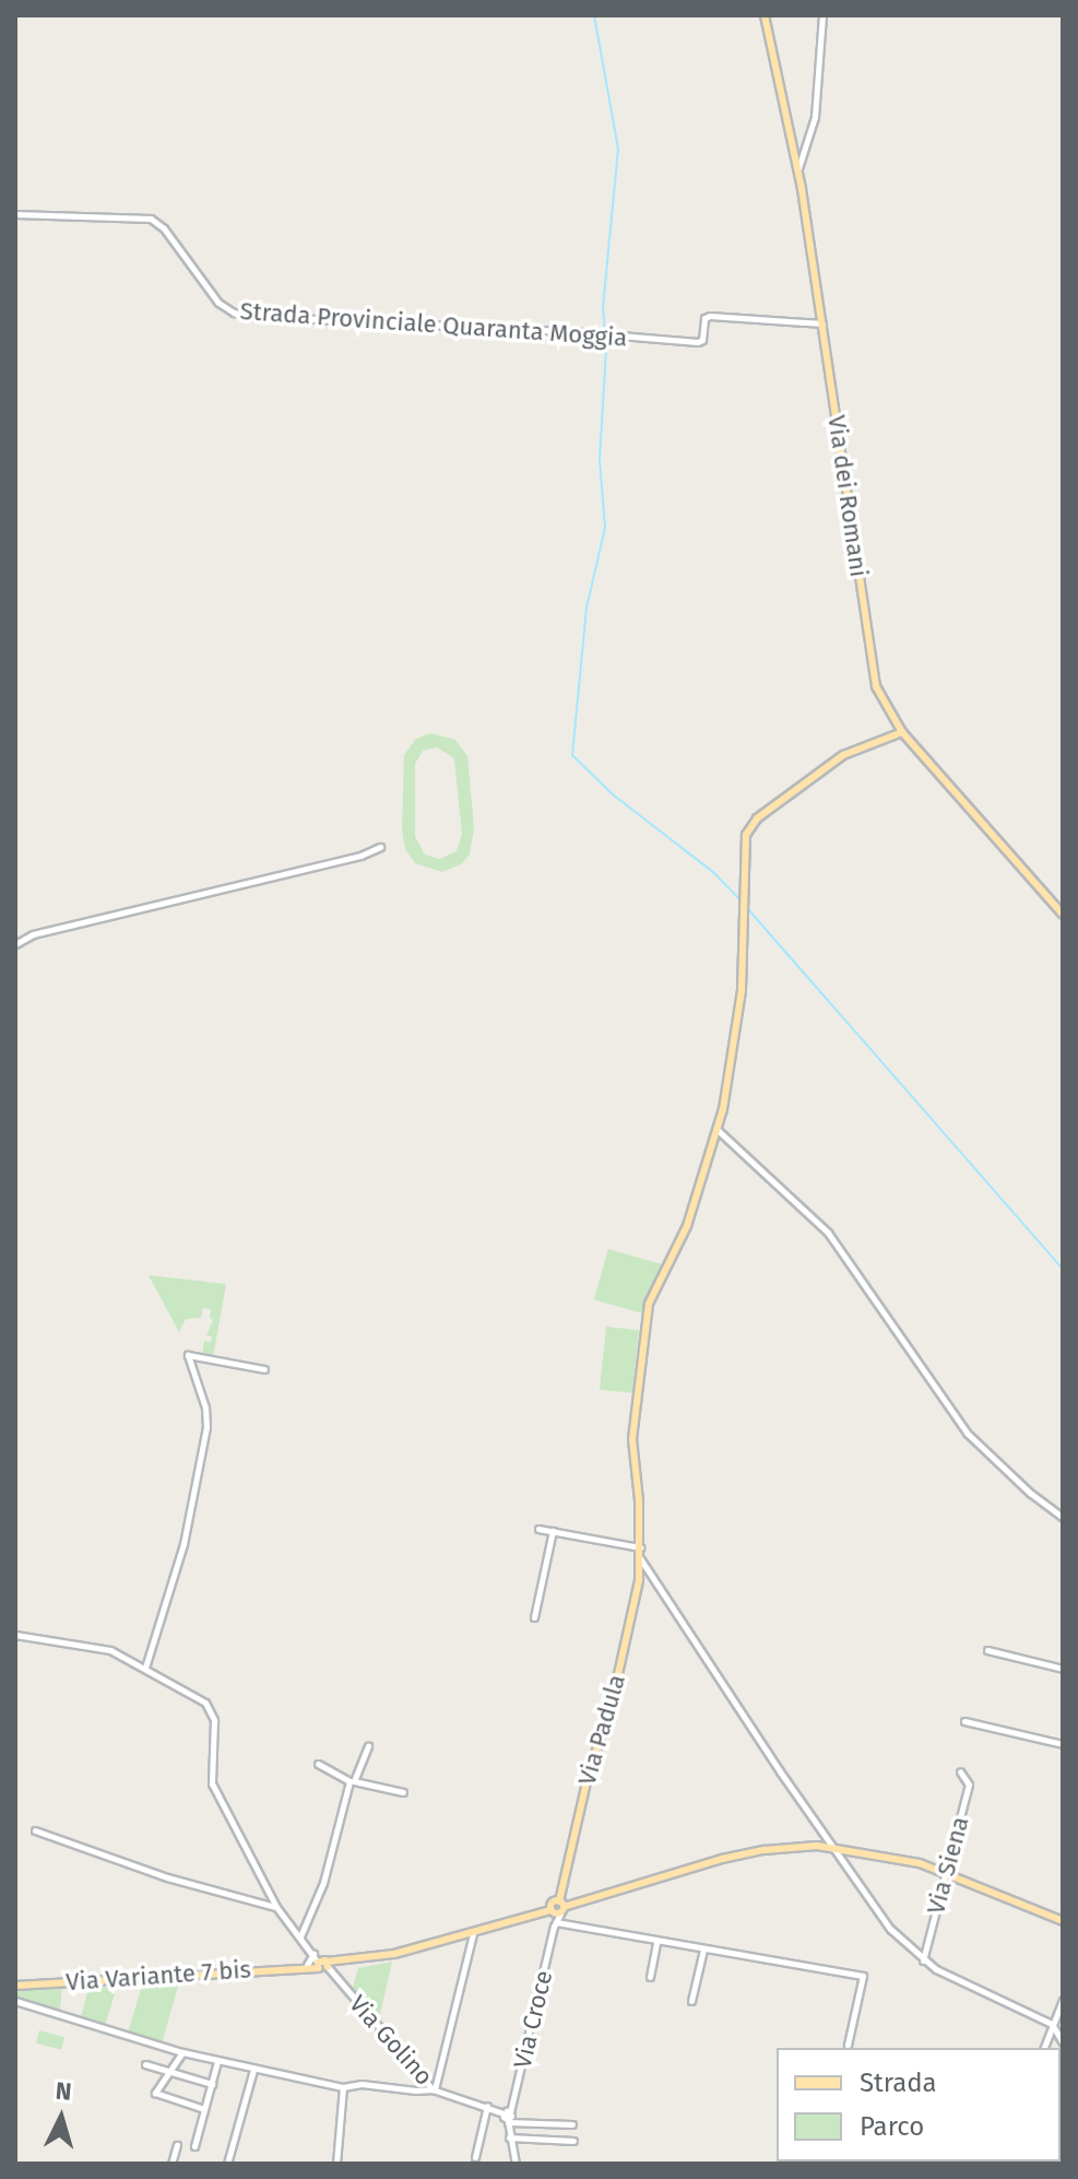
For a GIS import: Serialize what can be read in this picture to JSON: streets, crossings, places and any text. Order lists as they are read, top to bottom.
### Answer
{
  "streets": {
    "main road": ["Via dei Romani", "Via Padula", "Via Variante 7 bis"],
    "street": [
      "Strada Provinciale Quaranta Moggia",
      "Via Siena",
      "Via Croce",
      "Via Golino"
    ]
  },
  "crossings": [
    ["Strada Provinciale Quaranta Moggia", "Via dei Romani"],
    ["Via dei Romani", "Via Padula"],
    ["Via Padula", "Via Variante 7 bis"],
    ["Via Padula", "Via Croce"],
    ["Via Siena", "Via Variante 7 bis"],
    ["Via Variante 7 bis", "Via Croce"],
    ["Via Variante 7 bis", "Via Golino"],
    ["Via Croce", "Via Golino"]
  ],
  "legend": ["Strada", "Parco"],
  "north": "top"
}
